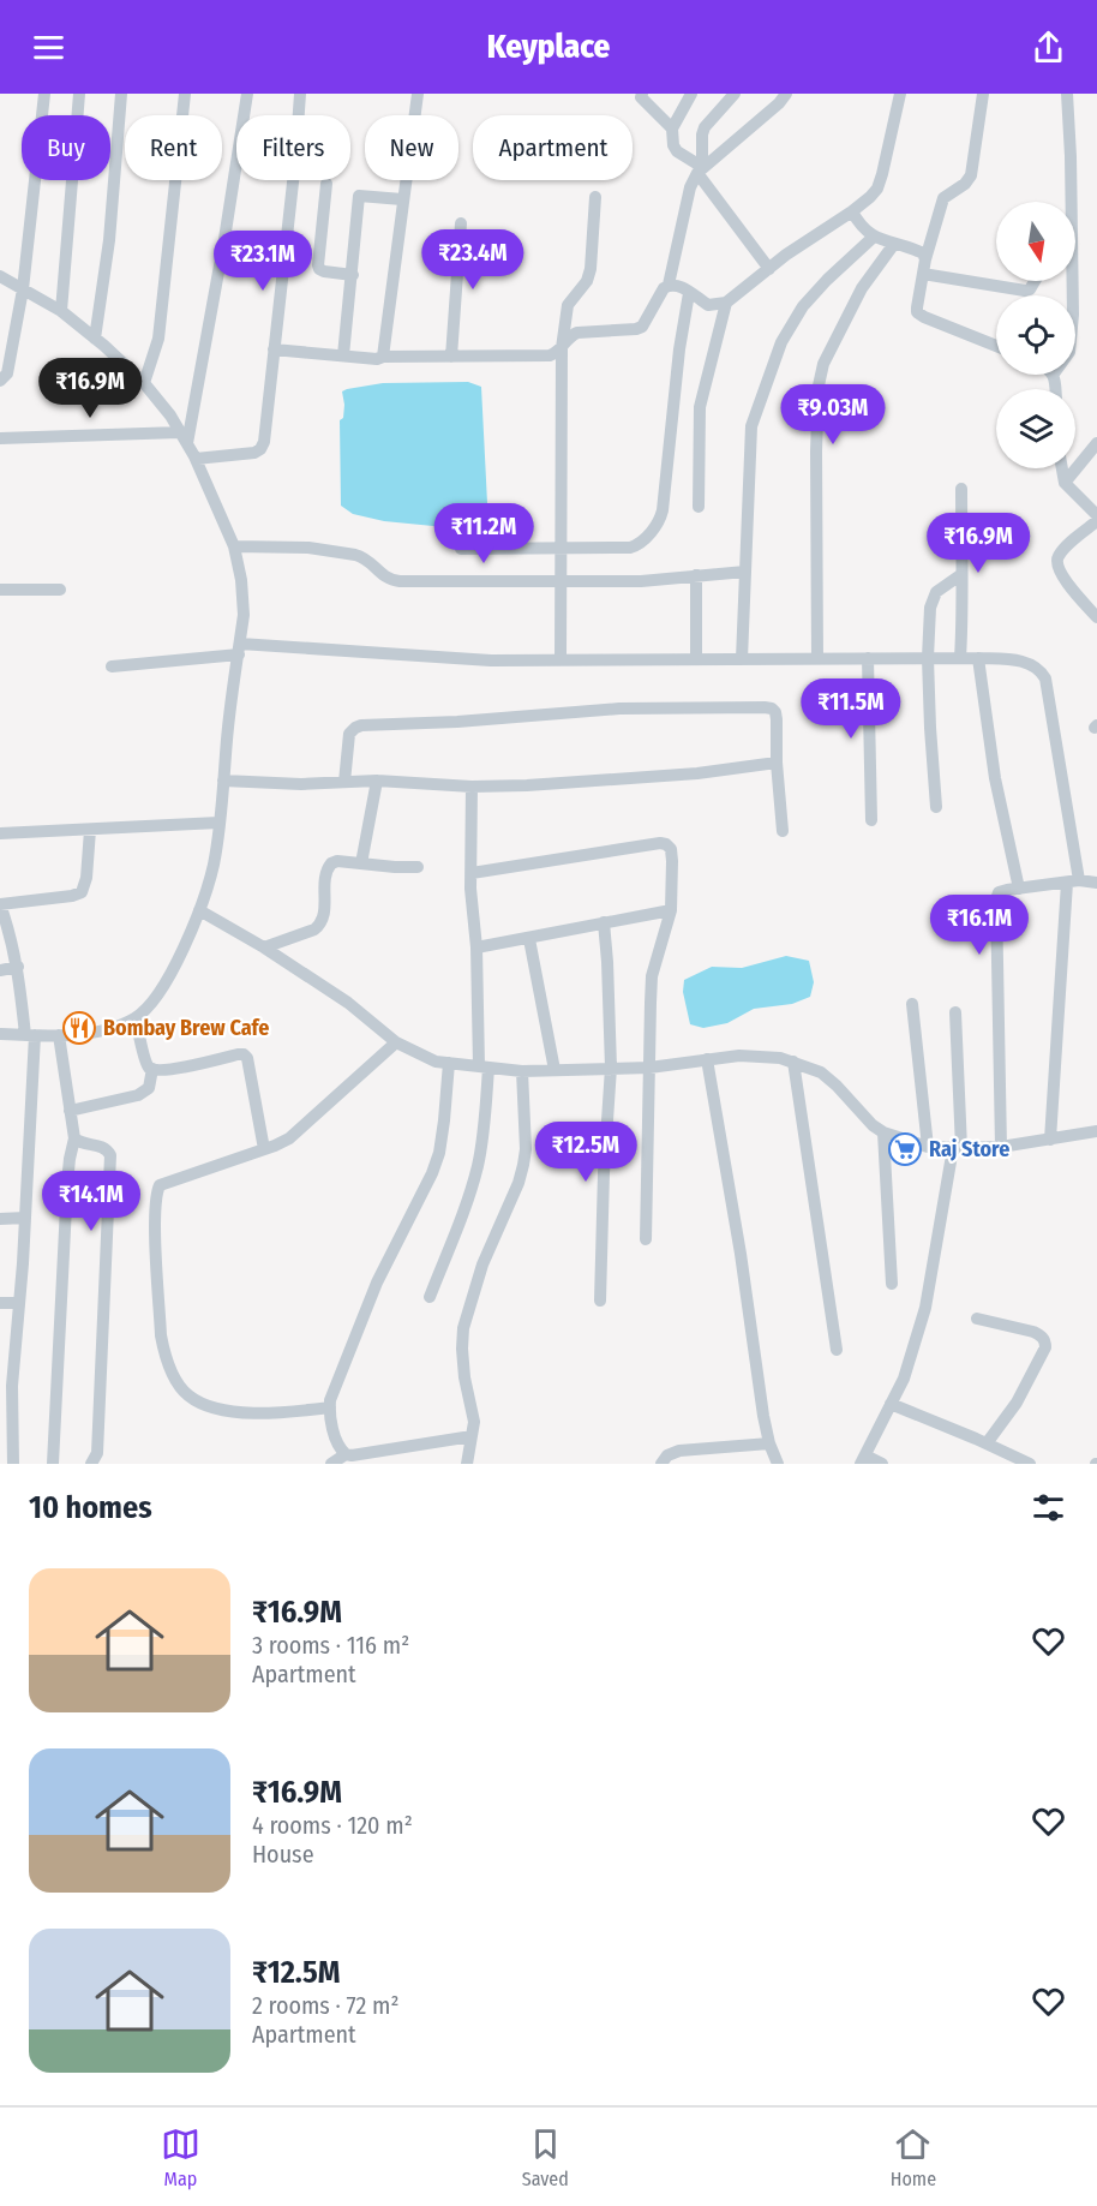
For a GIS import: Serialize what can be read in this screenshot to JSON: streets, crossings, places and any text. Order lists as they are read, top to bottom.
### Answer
{
  "places": {
    "restaurant": ["Bombay Brew Cafe"],
    "supermarket": ["Raj Store"]
  },
  "north": "bottom",
  "page": {
    "header": "Keyplace",
    "chip": [
      "Buy",
      "Rent",
      "Filters",
      "New",
      "Apartment"
    ],
    "price": [
      "₹23.4M",
      "₹23.1M",
      "₹16.9M",
      "₹9.03M",
      "₹11.2M",
      "₹16.9M",
      "₹11.5M",
      "₹16.1M",
      "₹12.5M",
      "₹14.1M"
    ],
    "heading": "10 homes",
    "list": [
      {
        "name": "₹16.9M",
        "note": "3 rooms · 116 m² · Apartment"
      },
      {
        "name": "₹16.9M",
        "note": "4 rooms · 120 m² · House"
      },
      {
        "name": "₹12.5M",
        "note": "2 rooms · 72 m² · Apartment"
      }
    ],
    "tabs": ["Map", "Saved", "Home"]
  }
}
